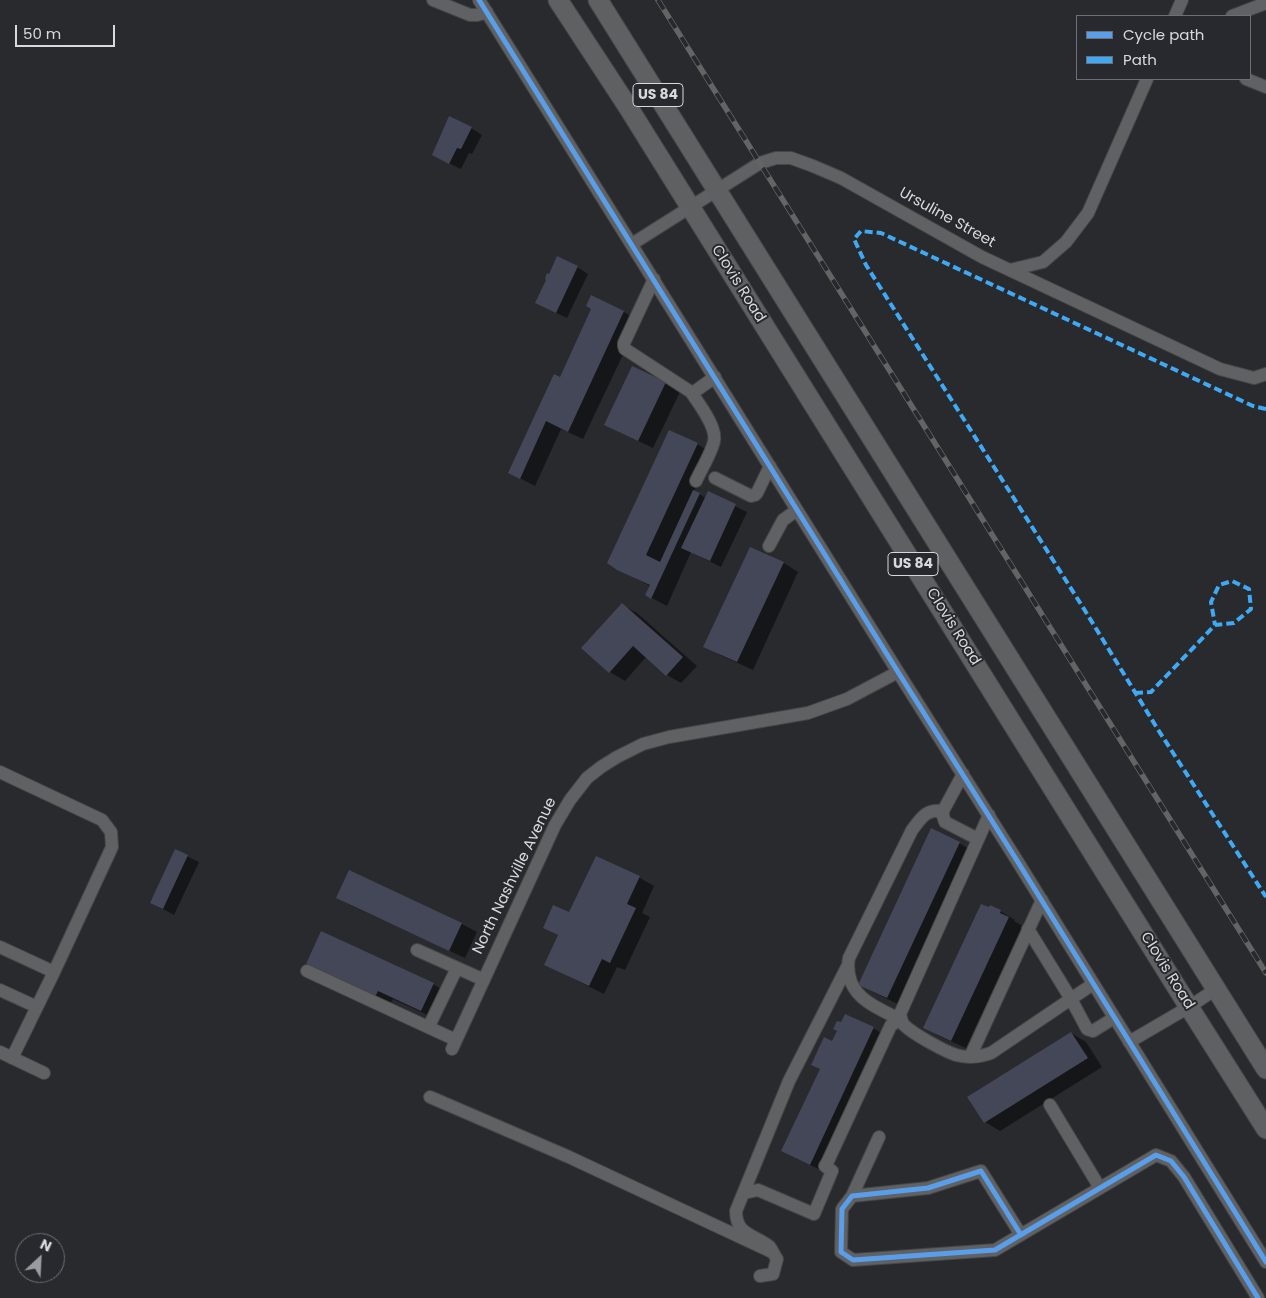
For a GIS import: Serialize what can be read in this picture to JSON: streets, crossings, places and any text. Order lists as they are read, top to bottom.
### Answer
{
  "streets": {
    "highway": ["US 84", "Clovis Road"],
    "street": ["Ursuline Street", "North Nashville Avenue"]
  },
  "crossings": [
    ["Ursuline Street", "Clovis Road"]
  ],
  "legend": ["Cycle path", "Path"],
  "scale_bar": "50 m",
  "north": "top right"
}
